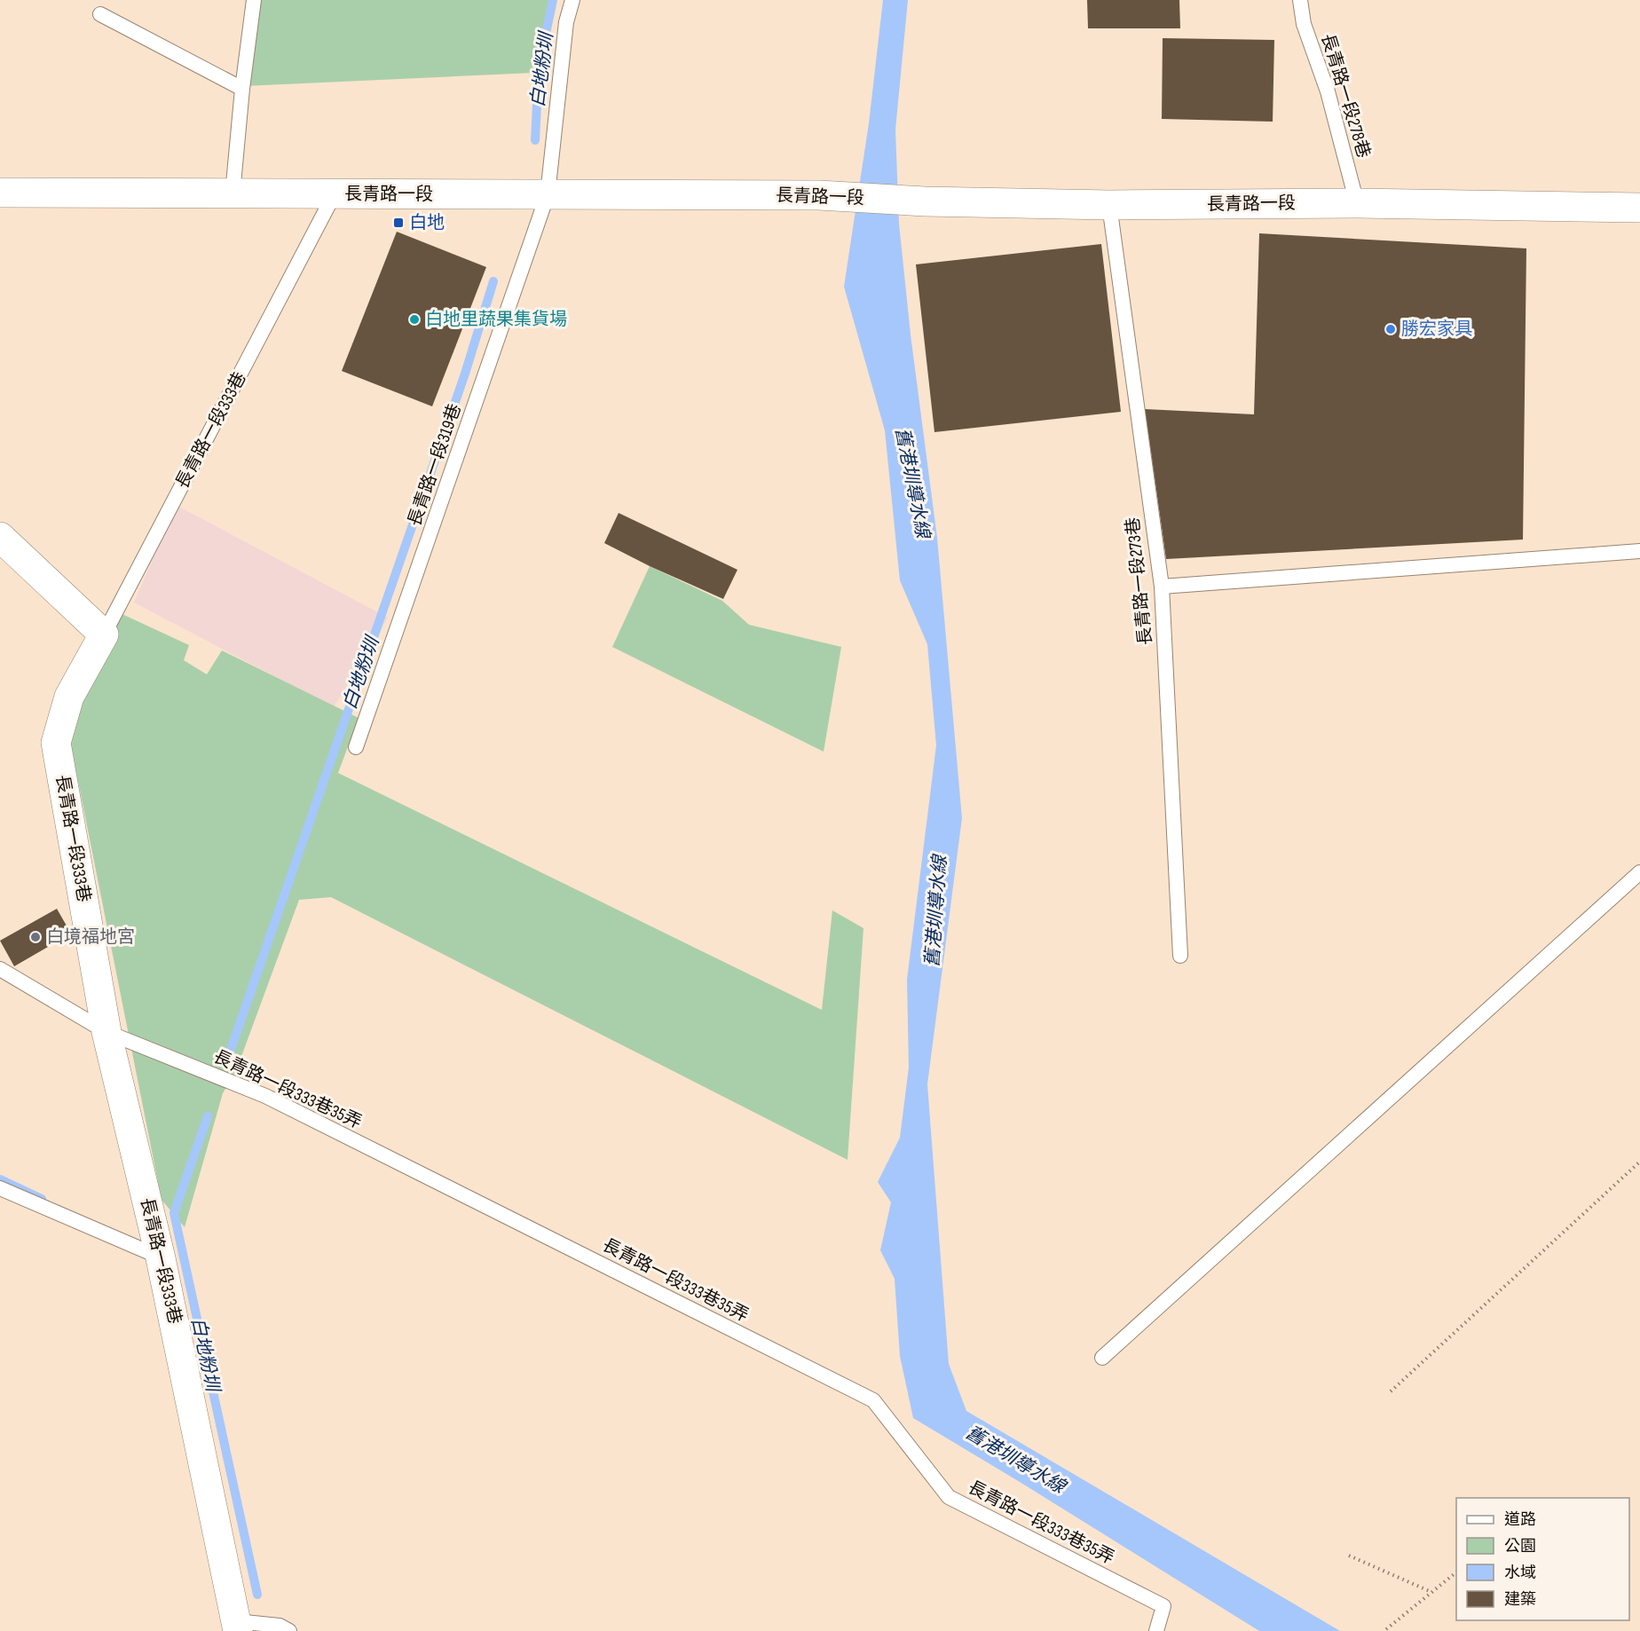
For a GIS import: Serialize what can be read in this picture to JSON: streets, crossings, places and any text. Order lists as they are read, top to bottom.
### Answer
{
  "streets": {
    "street": ["長青路一段", "長青路一段333巷"],
    "lane": [
      "長青路一段278巷",
      "長青路一段319巷",
      "長青路一段273巷",
      "長青路一段333巷35弄"
    ]
  },
  "crossings": [
    ["長青路一段278巷", "長青路一段"],
    ["長青路一段", "長青路一段333巷"],
    ["長青路一段", "長青路一段319巷"],
    ["長青路一段", "長青路一段273巷"],
    ["長青路一段333巷", "長青路一段333巷35弄"]
  ],
  "water": ["白地粉圳", "舊港圳導水線"],
  "places": {
    "transit": ["白地"],
    "other": ["白地里蔬果集貨場", "勝宏家具", "白境福地宮"]
  },
  "legend": [
    "道路",
    "公園",
    "水域",
    "建築"
  ]
}
